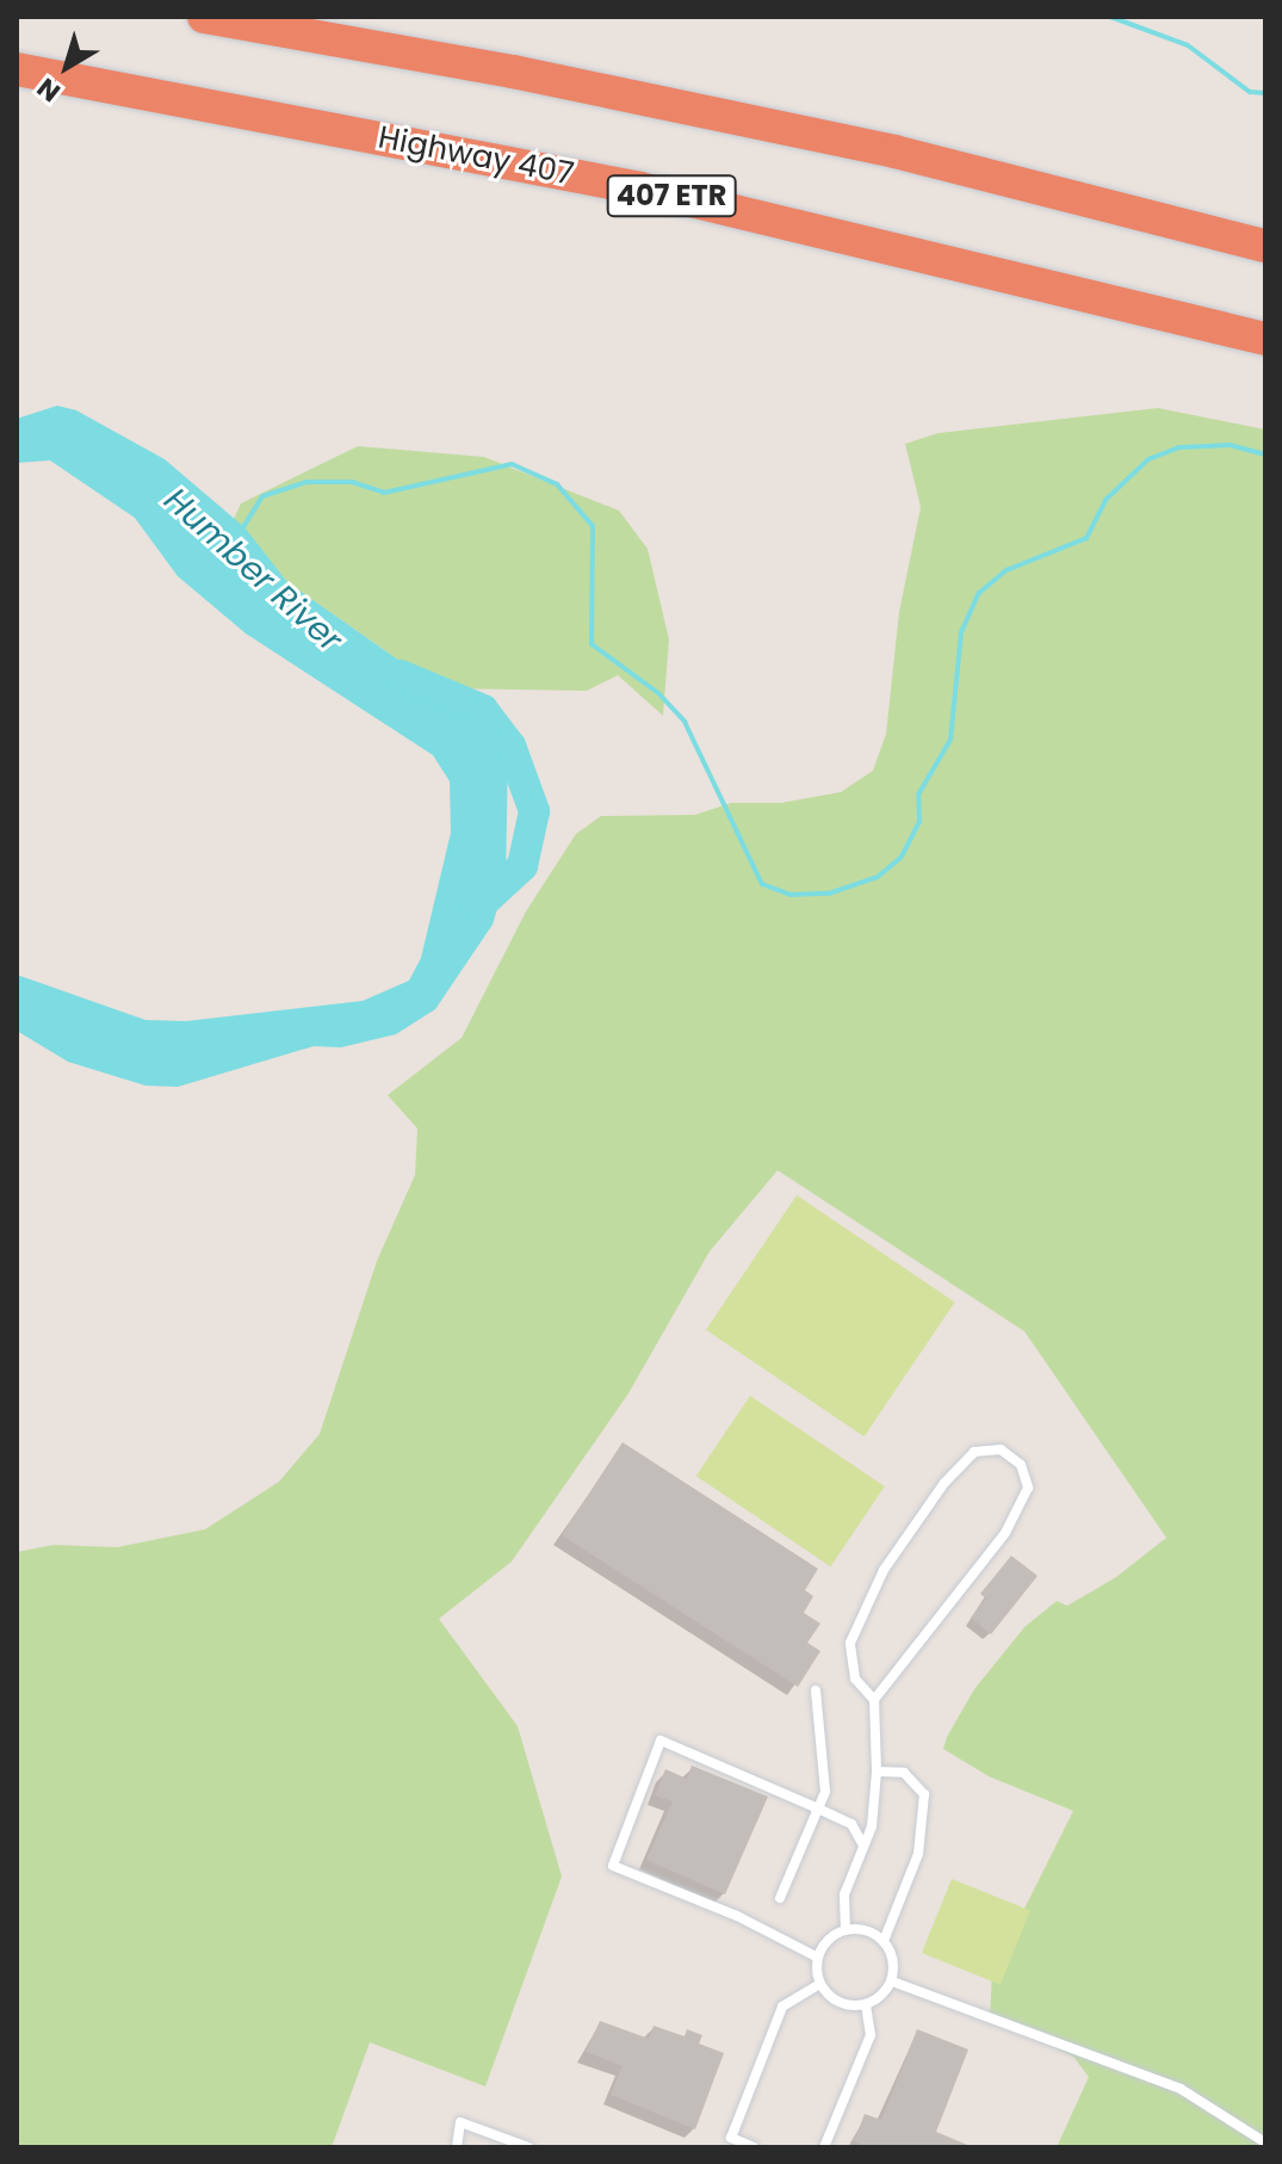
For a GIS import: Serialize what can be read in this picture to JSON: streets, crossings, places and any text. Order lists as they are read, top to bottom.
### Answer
{
  "streets": {
    "highway": ["Highway 407", "407 ETR"]
  },
  "water": ["Humber River"],
  "north": "bottom left"
}
